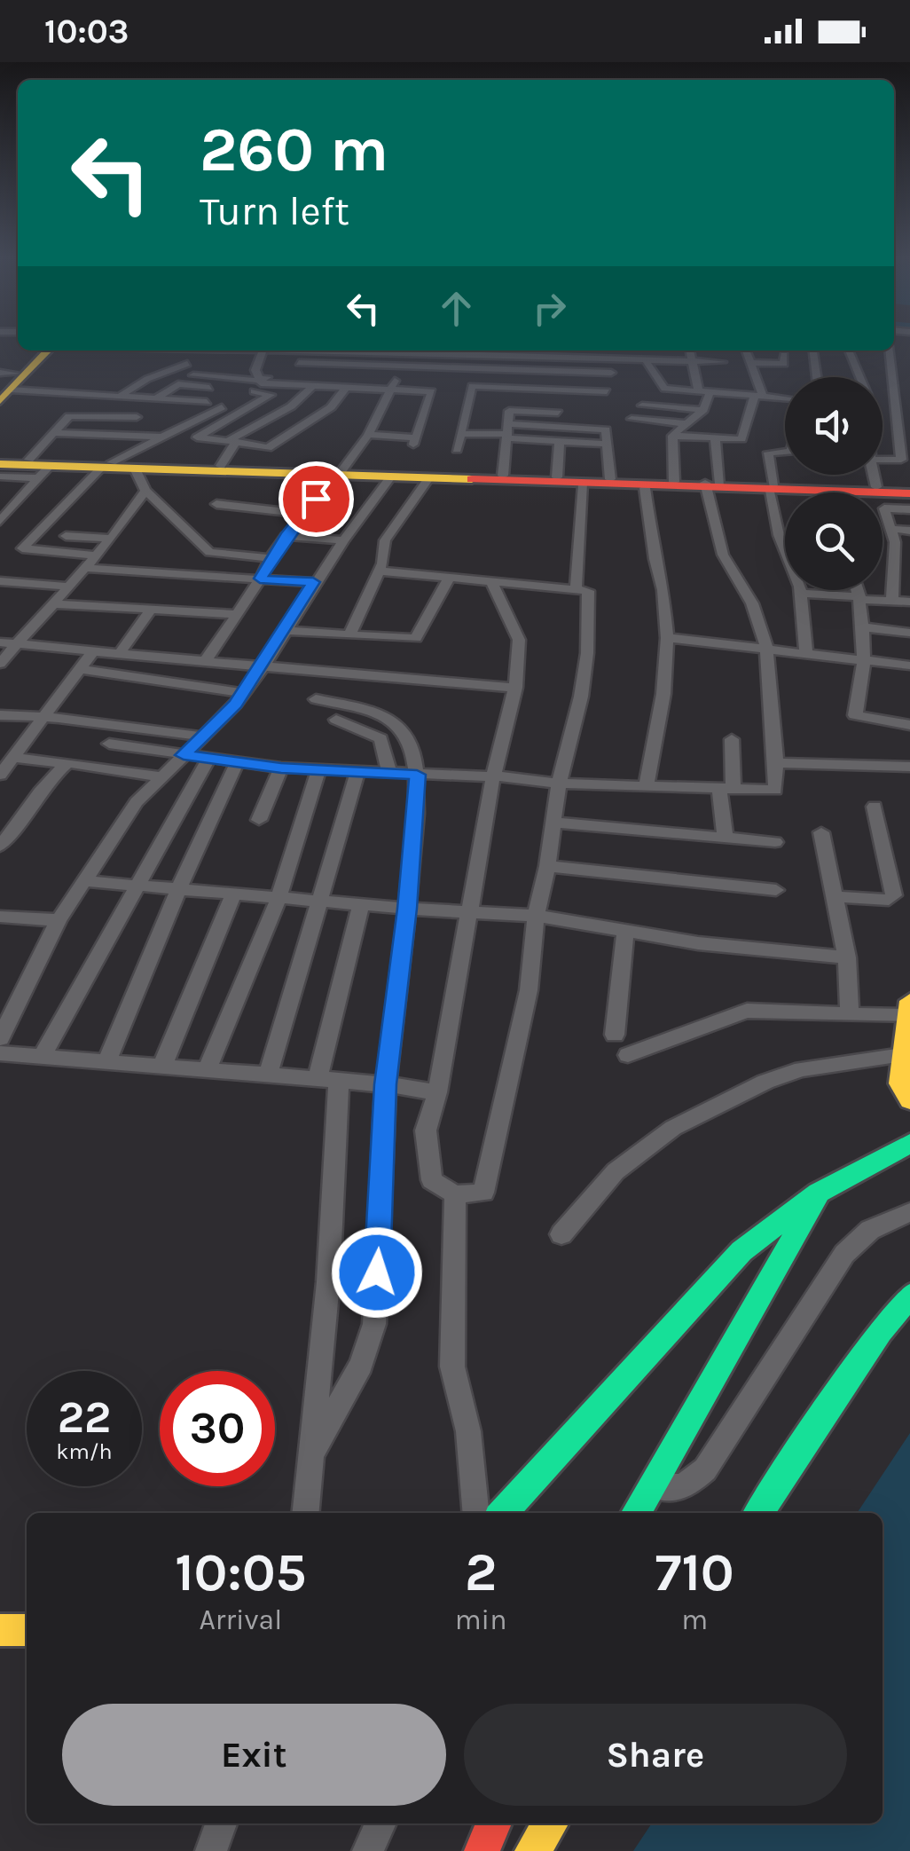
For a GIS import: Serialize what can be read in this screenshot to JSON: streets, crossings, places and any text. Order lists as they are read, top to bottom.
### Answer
{
  "page": {
    "status": "10:03",
    "turn": ["260 m", "Turn left"],
    "speed": "22 km/h",
    "limit": "30",
    "eta": [
      "10:05",
      "Arrival",
      "2",
      "min",
      "710",
      "m"
    ],
    "buttons": ["Exit", "Share"]
  }
}
